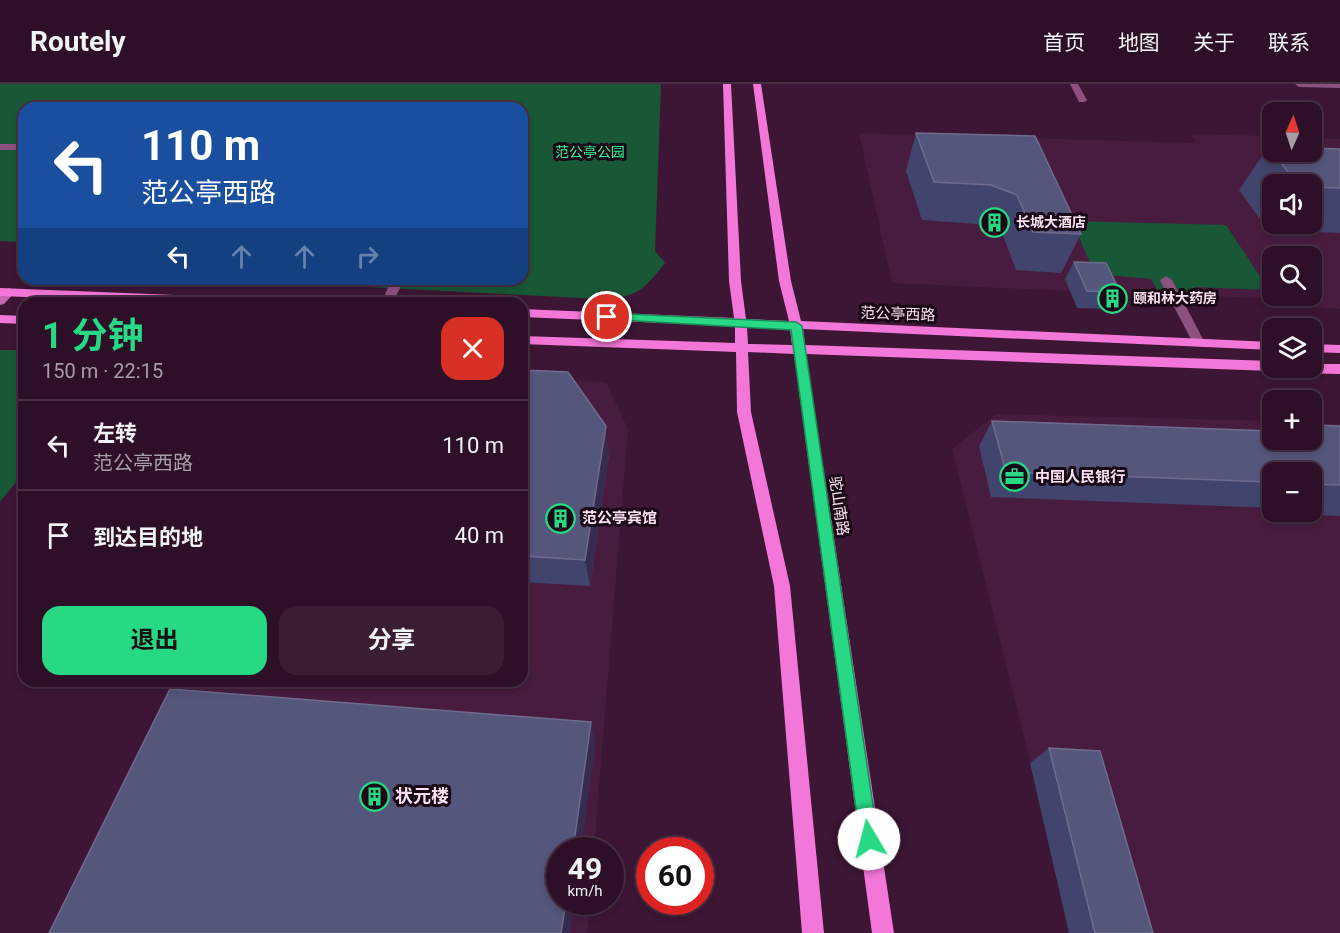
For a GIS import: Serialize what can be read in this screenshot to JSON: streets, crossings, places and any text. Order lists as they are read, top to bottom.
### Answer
{
  "streets": {
    "main road": ["范公亭西路", "驼山南路"]
  },
  "crossings": [
    ["范公亭西路", "驼山南路"]
  ],
  "parks": ["范公亭公园"],
  "places": {
    "building": [
      "长城大酒店",
      "颐和林大药房",
      "范公亭宾馆",
      "状元楼"
    ],
    "office": ["中国人民银行"]
  },
  "north": "top",
  "page": {
    "header": "Routely",
    "nav": [
      "首页",
      "地图",
      "关于",
      "联系"
    ],
    "map_buttons": ["+", "−"],
    "turn": ["110 m", "范公亭西路"],
    "heading": ["1 分钟", "150 m · 22:15"],
    "list": [
      {
        "name": "左转",
        "note": "范公亭西路",
        "value": "110 m"
      },
      {
        "name": "到达目的地",
        "value": "40 m"
      }
    ],
    "buttons": ["退出", "分享"],
    "speed": "49 km/h",
    "limit": "60"
  }
}
